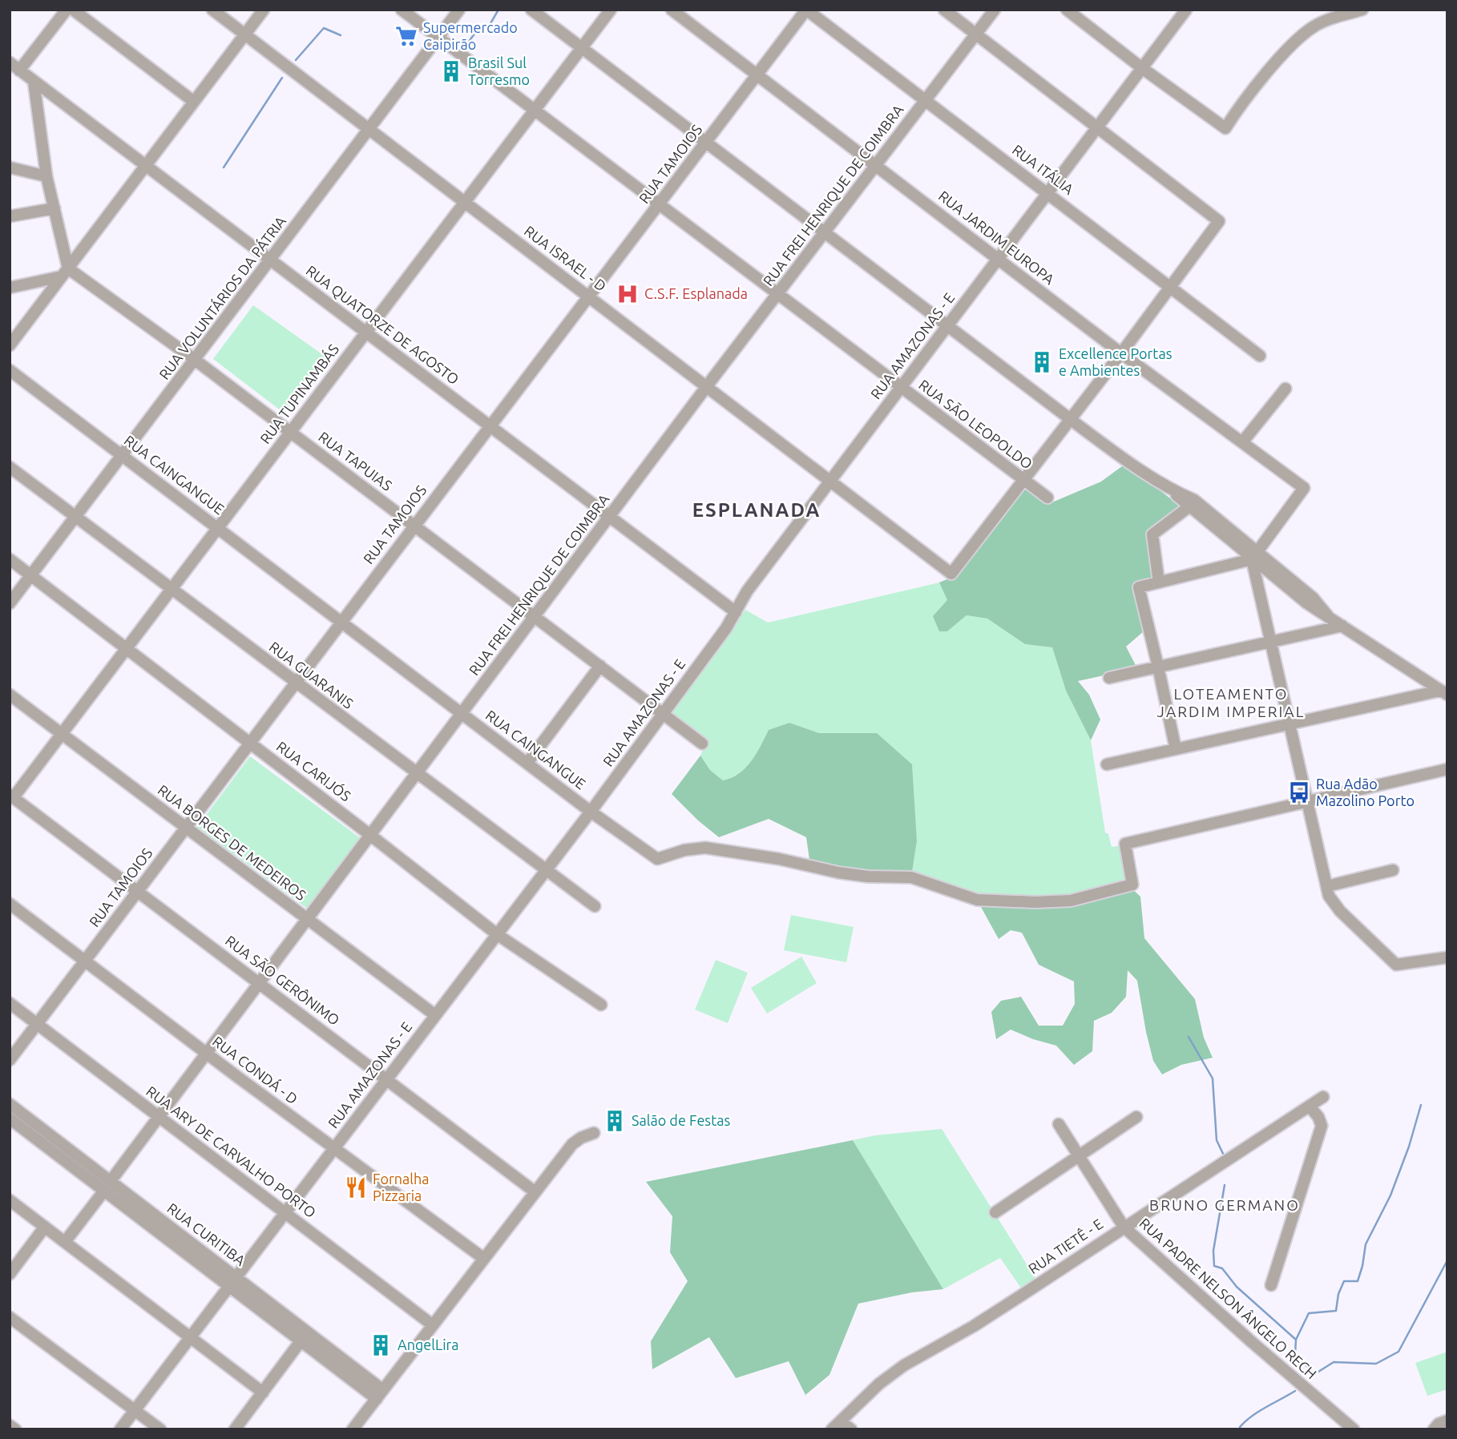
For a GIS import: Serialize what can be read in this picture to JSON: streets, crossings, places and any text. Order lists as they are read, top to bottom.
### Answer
{
  "streets": {
    "street": [
      "RUA TAMOIOS",
      "RUA ITÁLIA",
      "RUA FREI HENRIQUE DE COIMBRA",
      "RUA JARDIM EUROPA",
      "RUA ISRAEL - D",
      "RUA VOLUNTÁRIOS DA PÁTRIA",
      "RUA QUATORZE DE AGOSTO",
      "RUA AMAZONAS - E",
      "RUA TUPINAMBÁS",
      "RUA SÃO LEOPOLDO",
      "RUA TAPUIAS",
      "RUA CAINGANGUE",
      "RUA GUARANIS",
      "RUA CARIJÓS",
      "RUA BORGES DE MEDEIROS",
      "RUA SÃO GERÔNIMO",
      "RUA CONDÁ - D",
      "RUA ARY DE CARVALHO PORTO",
      "RUA CURITIBA",
      "RUA TIETÊ - E",
      "RUA PADRE NELSON ÂNGELO RECH"
    ]
  },
  "crossings": [
    ["RUA TAMOIOS", "RUA ITÁLIA"],
    ["RUA TAMOIOS", "RUA JARDIM EUROPA"],
    ["RUA TAMOIOS", "RUA ISRAEL - D"],
    ["RUA TAMOIOS", "RUA QUATORZE DE AGOSTO"],
    ["RUA TAMOIOS", "RUA SÃO LEOPOLDO"],
    ["RUA TAMOIOS", "RUA TAPUIAS"],
    ["RUA TAMOIOS", "RUA CAINGANGUE"],
    ["RUA TAMOIOS", "RUA GUARANIS"],
    ["RUA TAMOIOS", "RUA CARIJÓS"],
    ["RUA TAMOIOS", "RUA BORGES DE MEDEIROS"],
    ["RUA TAMOIOS", "RUA SÃO GERÔNIMO"],
    ["RUA TAMOIOS", "RUA CONDÁ - D"],
    ["RUA TAMOIOS", "RUA ARY DE CARVALHO PORTO"],
    ["RUA ITÁLIA", "RUA FREI HENRIQUE DE COIMBRA"],
    ["RUA ITÁLIA", "RUA AMAZONAS - E"],
    ["RUA FREI HENRIQUE DE COIMBRA", "RUA JARDIM EUROPA"],
    ["RUA FREI HENRIQUE DE COIMBRA", "RUA ISRAEL - D"],
    ["RUA FREI HENRIQUE DE COIMBRA", "RUA QUATORZE DE AGOSTO"],
    ["RUA FREI HENRIQUE DE COIMBRA", "RUA SÃO LEOPOLDO"],
    ["RUA FREI HENRIQUE DE COIMBRA", "RUA TAPUIAS"],
    ["RUA FREI HENRIQUE DE COIMBRA", "RUA CAINGANGUE"],
    ["RUA FREI HENRIQUE DE COIMBRA", "RUA GUARANIS"],
    ["RUA FREI HENRIQUE DE COIMBRA", "RUA CARIJÓS"],
    ["RUA FREI HENRIQUE DE COIMBRA", "RUA BORGES DE MEDEIROS"],
    ["RUA FREI HENRIQUE DE COIMBRA", "RUA SÃO GERÔNIMO"],
    ["RUA FREI HENRIQUE DE COIMBRA", "RUA CONDÁ - D"],
    ["RUA FREI HENRIQUE DE COIMBRA", "RUA ARY DE CARVALHO PORTO"],
    ["RUA FREI HENRIQUE DE COIMBRA", "RUA CURITIBA"],
    ["RUA JARDIM EUROPA", "RUA AMAZONAS - E"],
    ["RUA ISRAEL - D", "RUA VOLUNTÁRIOS DA PÁTRIA"],
    ["RUA ISRAEL - D", "RUA AMAZONAS - E"],
    ["RUA ISRAEL - D", "RUA TUPINAMBÁS"],
    ["RUA ISRAEL - D", "RUA SÃO LEOPOLDO"],
    ["RUA VOLUNTÁRIOS DA PÁTRIA", "RUA QUATORZE DE AGOSTO"],
    ["RUA VOLUNTÁRIOS DA PÁTRIA", "RUA SÃO LEOPOLDO"],
    ["RUA VOLUNTÁRIOS DA PÁTRIA", "RUA TAPUIAS"],
    ["RUA VOLUNTÁRIOS DA PÁTRIA", "RUA CAINGANGUE"],
    ["RUA VOLUNTÁRIOS DA PÁTRIA", "RUA GUARANIS"],
    ["RUA VOLUNTÁRIOS DA PÁTRIA", "RUA CARIJÓS"],
    ["RUA QUATORZE DE AGOSTO", "RUA AMAZONAS - E"],
    ["RUA QUATORZE DE AGOSTO", "RUA TUPINAMBÁS"],
    ["RUA AMAZONAS - E", "RUA SÃO LEOPOLDO"],
    ["RUA AMAZONAS - E", "RUA TAPUIAS"],
    ["RUA AMAZONAS - E", "RUA CAINGANGUE"],
    ["RUA AMAZONAS - E", "RUA GUARANIS"],
    ["RUA AMAZONAS - E", "RUA CARIJÓS"],
    ["RUA AMAZONAS - E", "RUA BORGES DE MEDEIROS"],
    ["RUA AMAZONAS - E", "RUA SÃO GERÔNIMO"],
    ["RUA AMAZONAS - E", "RUA CONDÁ - D"],
    ["RUA AMAZONAS - E", "RUA ARY DE CARVALHO PORTO"],
    ["RUA AMAZONAS - E", "RUA CURITIBA"],
    ["RUA TUPINAMBÁS", "RUA SÃO LEOPOLDO"],
    ["RUA TUPINAMBÁS", "RUA TAPUIAS"],
    ["RUA TUPINAMBÁS", "RUA CAINGANGUE"],
    ["RUA TUPINAMBÁS", "RUA GUARANIS"],
    ["RUA TUPINAMBÁS", "RUA CARIJÓS"],
    ["RUA TUPINAMBÁS", "RUA BORGES DE MEDEIROS"],
    ["RUA TUPINAMBÁS", "RUA SÃO GERÔNIMO"],
    ["RUA TIETÊ - E", "RUA PADRE NELSON ÂNGELO RECH"]
  ],
  "districts": ["ESPLANADA", "LOTEAMENTO JARDIM IMPERIAL", "BRUNO GERMANO"],
  "places": {
    "supermarket": ["Supermercado Caipirão"],
    "building": [
      "Brasil Sul Torresmo",
      "Excellence Portas e Ambientes",
      "Salão de Festas",
      "AngelLira"
    ],
    "hospital": ["C.S.F. Esplanada"],
    "bus stop": ["Rua Adão Mazolino Porto"],
    "restaurant": ["Fornalha Pizzaria"]
  }
}
